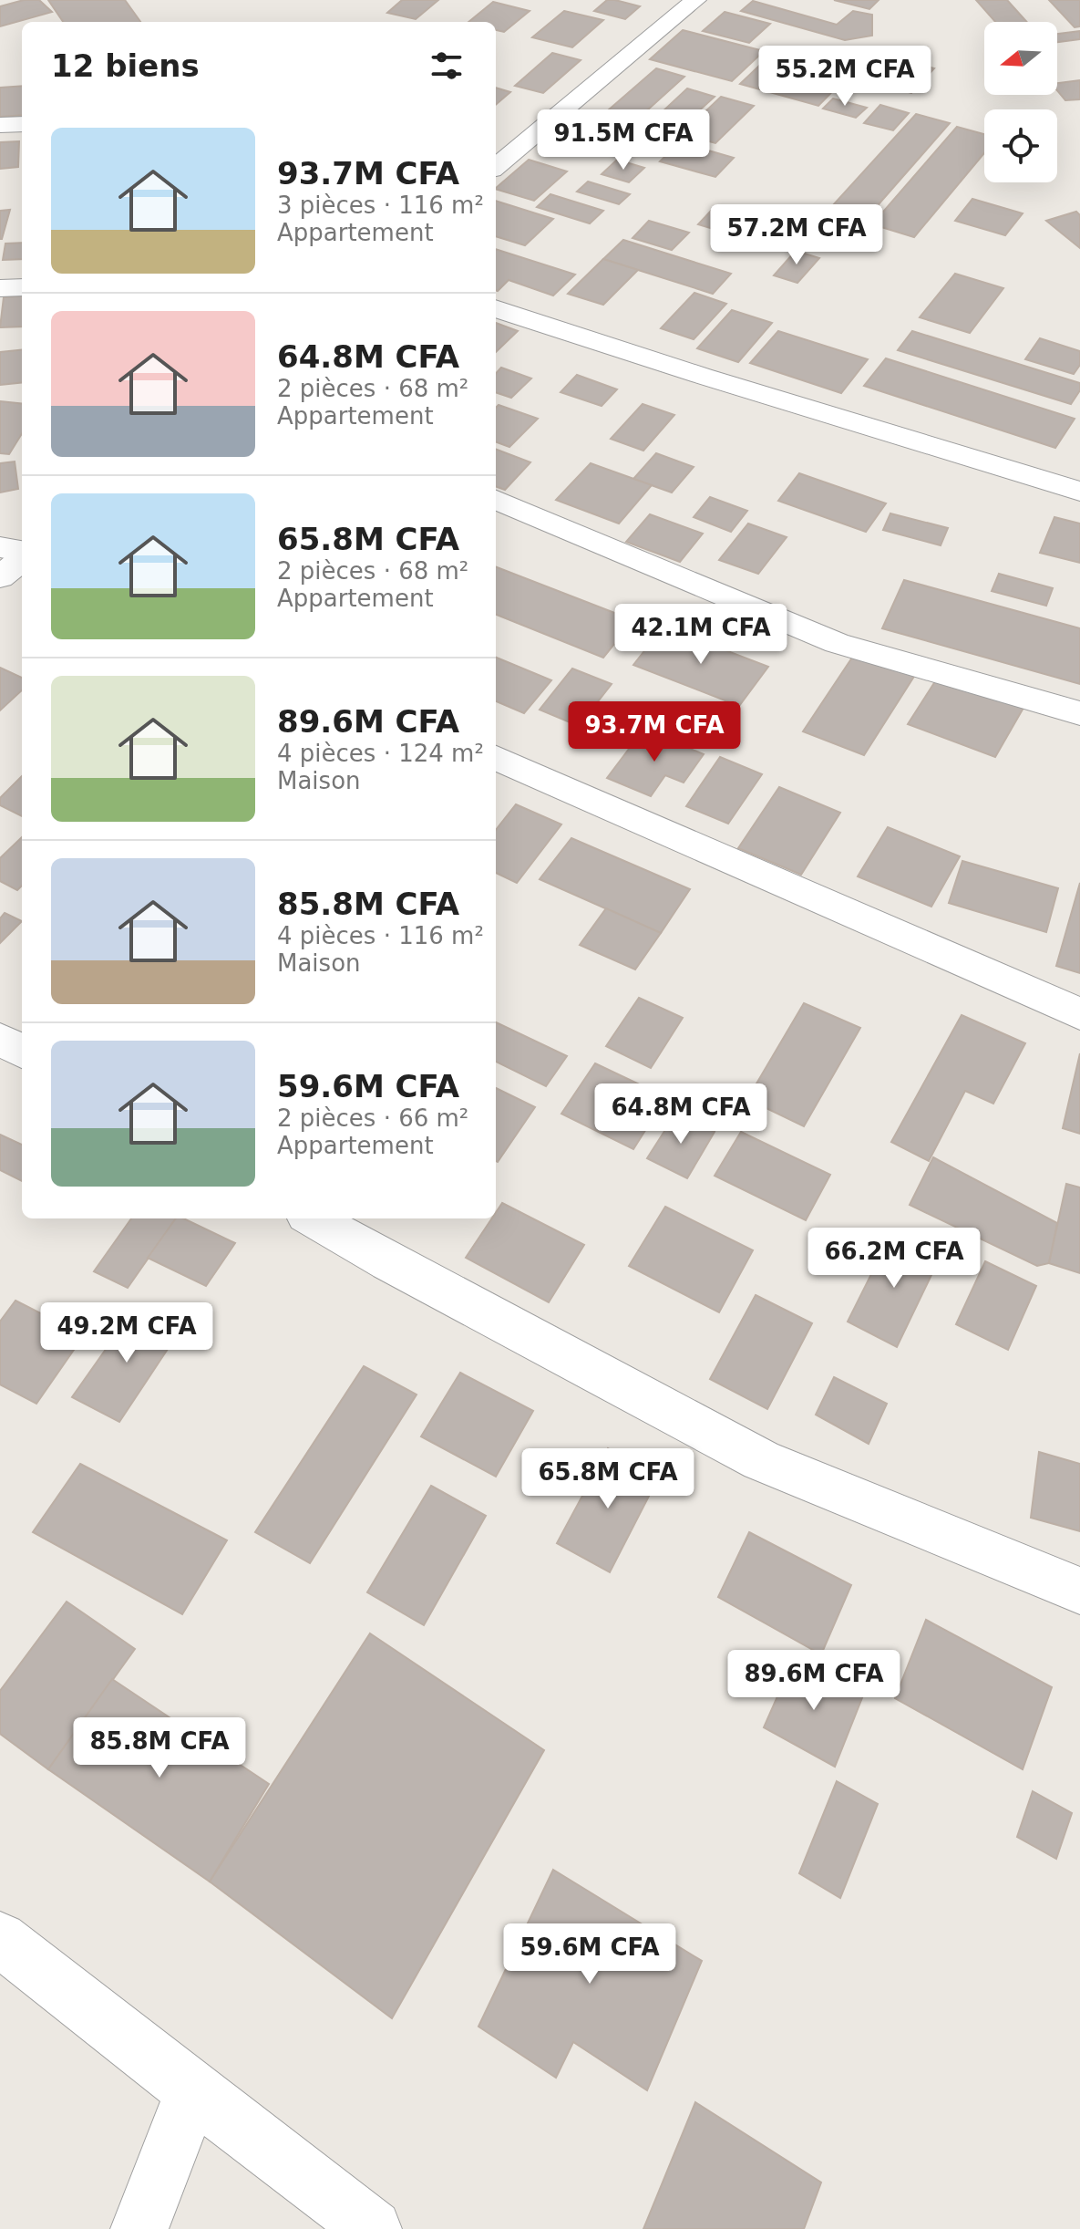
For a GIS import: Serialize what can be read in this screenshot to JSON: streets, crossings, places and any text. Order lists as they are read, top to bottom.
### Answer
{
  "north": "left",
  "page": {
    "heading": "12 biens",
    "price": [
      "55.2M CFA",
      "91.5M CFA",
      "57.2M CFA",
      "42.1M CFA",
      "93.7M CFA",
      "64.8M CFA",
      "66.2M CFA",
      "49.2M CFA",
      "65.8M CFA",
      "89.6M CFA",
      "85.8M CFA",
      "59.6M CFA"
    ],
    "list": [
      {
        "name": "93.7M CFA",
        "note": "3 pièces · 116 m² · Appartement"
      },
      {
        "name": "64.8M CFA",
        "note": "2 pièces · 68 m² · Appartement"
      },
      {
        "name": "65.8M CFA",
        "note": "2 pièces · 68 m² · Appartement"
      },
      {
        "name": "89.6M CFA",
        "note": "4 pièces · 124 m² · Maison"
      },
      {
        "name": "85.8M CFA",
        "note": "4 pièces · 116 m² · Maison"
      },
      {
        "name": "59.6M CFA",
        "note": "2 pièces · 66 m² · Appartement"
      }
    ]
  }
}
